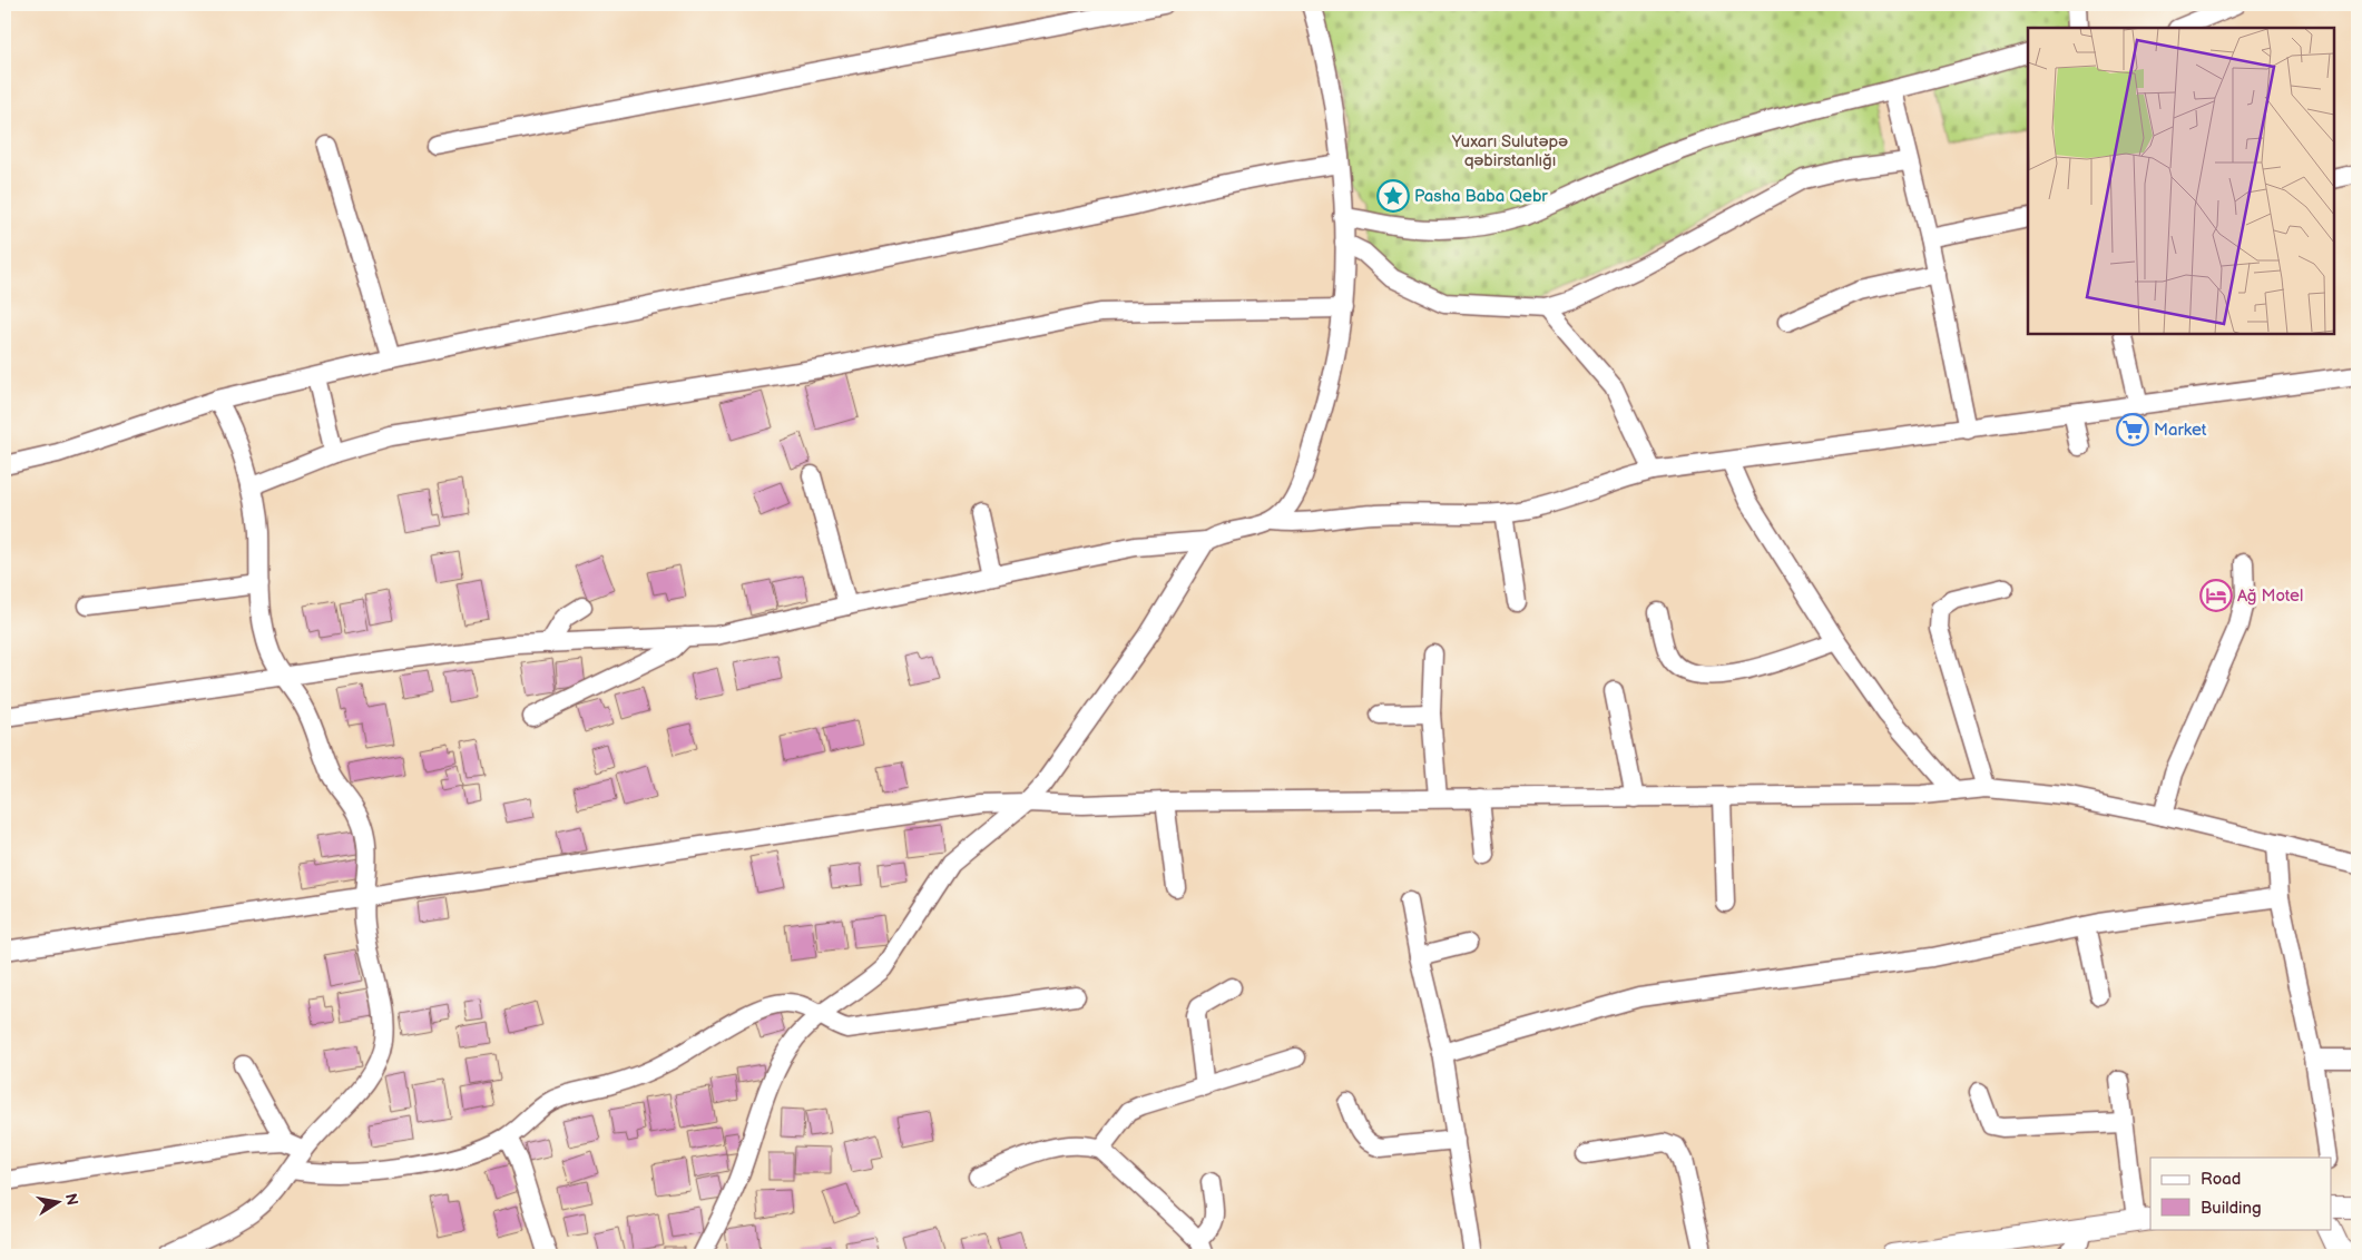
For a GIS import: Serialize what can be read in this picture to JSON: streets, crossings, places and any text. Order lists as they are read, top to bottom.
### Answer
{
  "parks": ["Yuxarı Sulutəpə qəbirstanlığı"],
  "places": {
    "place": ["Pasha Baba Qebr"],
    "supermarket": ["Market"],
    "hotel": ["Ağ Motel"]
  },
  "legend": ["Road", "Building"],
  "north": "right"
}
